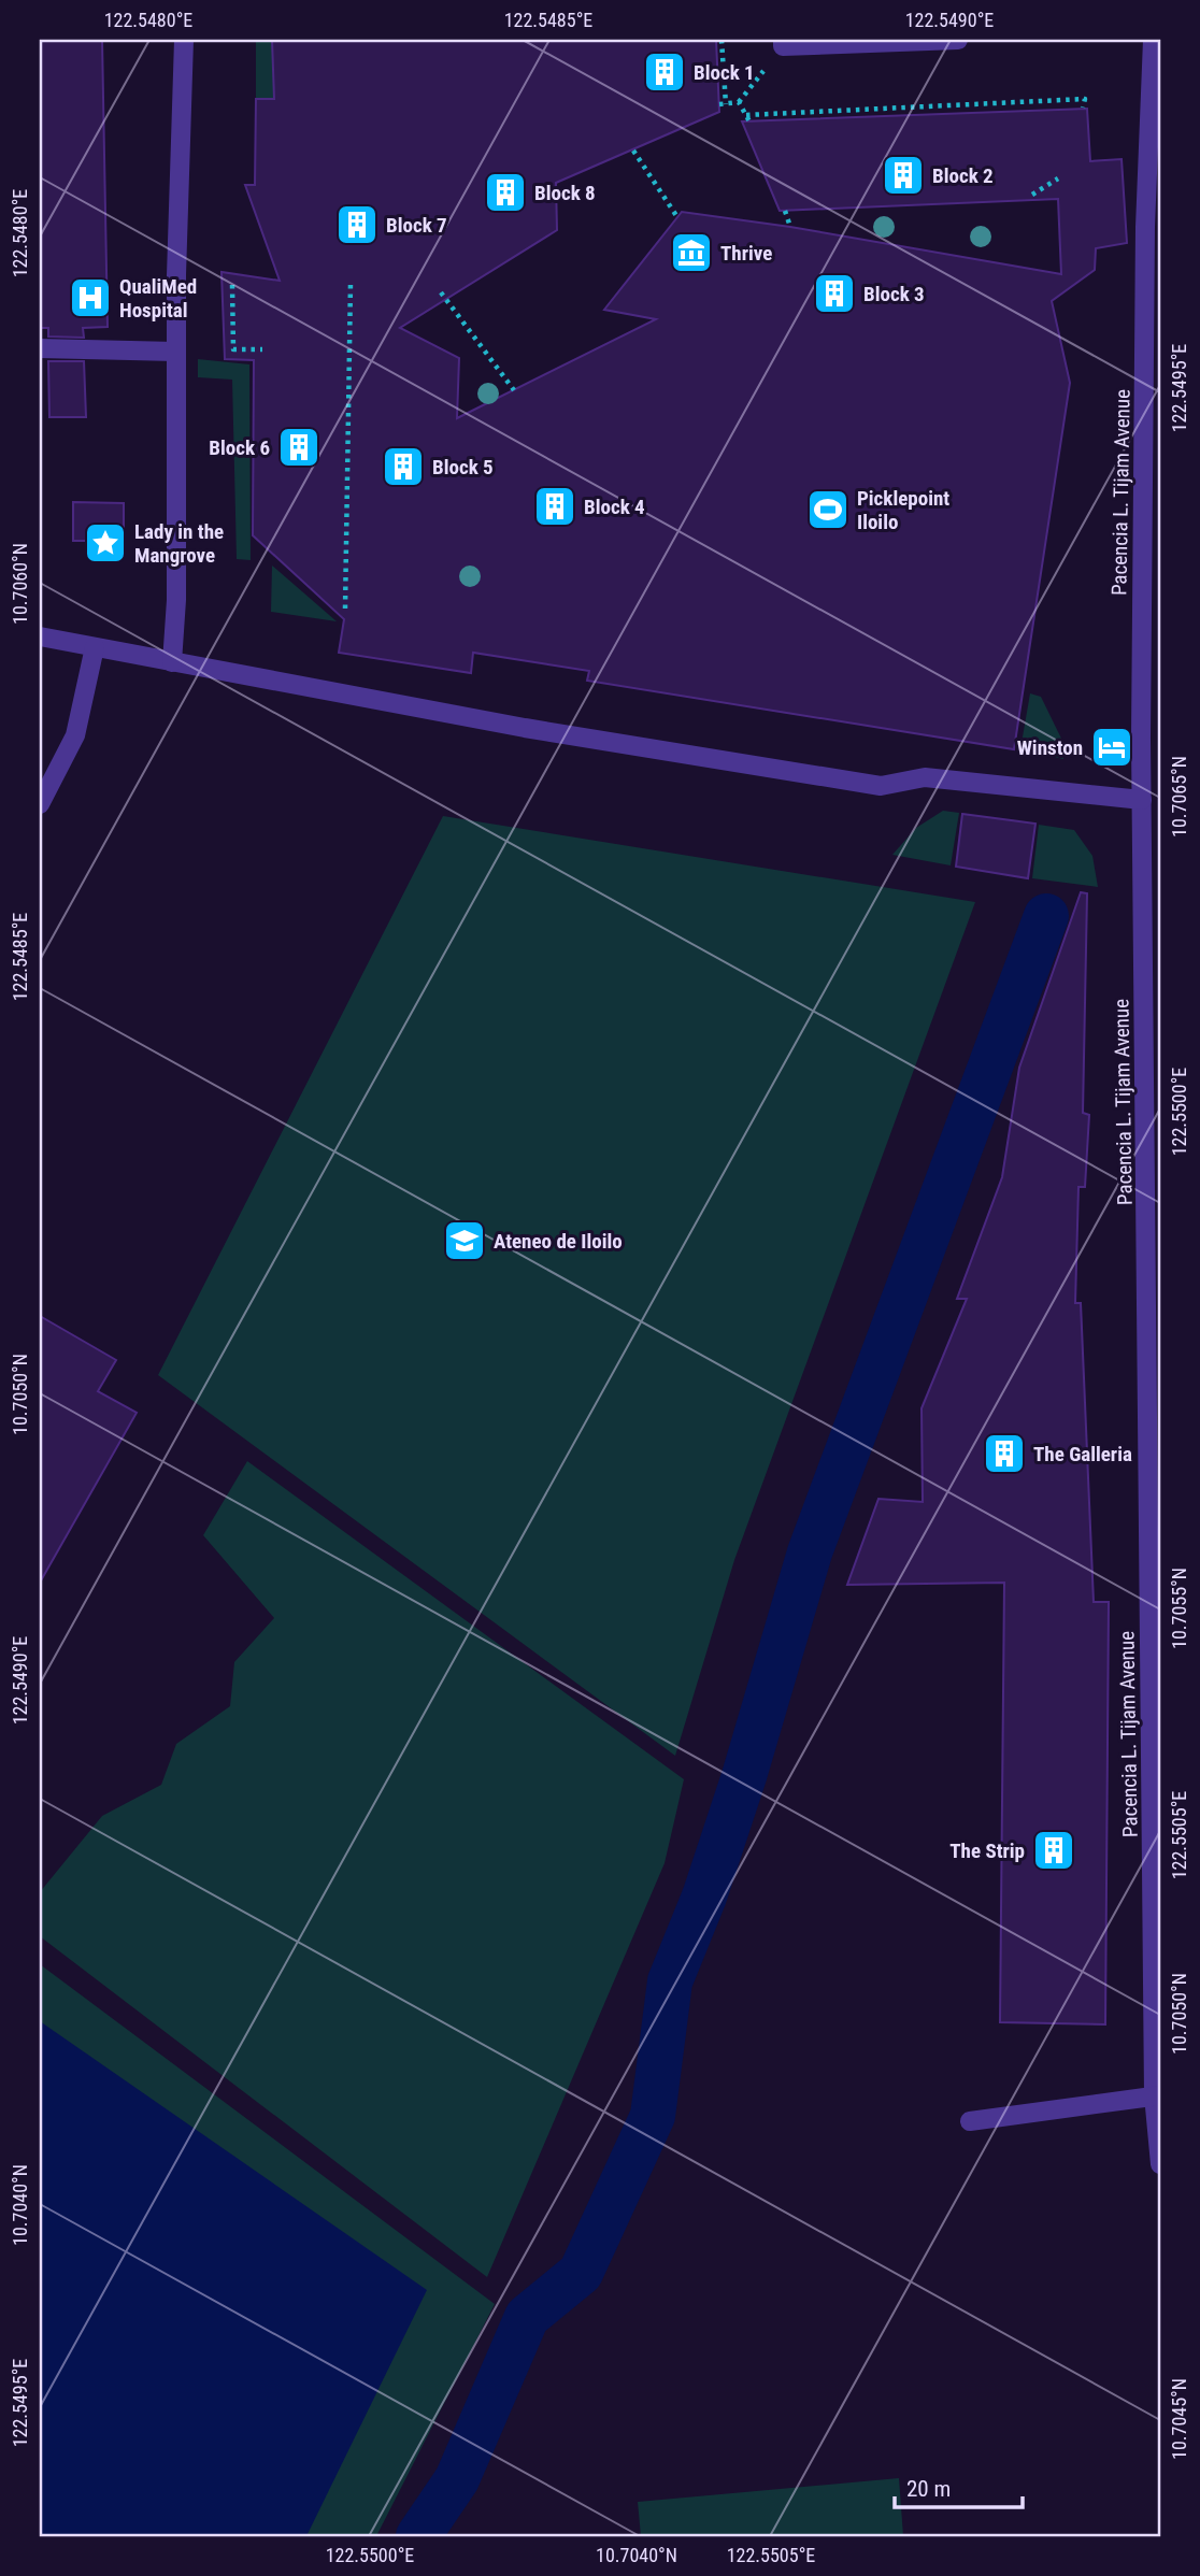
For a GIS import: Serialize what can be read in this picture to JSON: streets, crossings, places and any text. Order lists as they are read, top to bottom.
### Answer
{
  "streets": {
    "street": ["Pacencia L. Tijam Avenue"]
  },
  "places": {
    "building": [
      "Block 1",
      "Block 2",
      "Block 8",
      "Block 7",
      "Block 3",
      "Block 6",
      "Block 5",
      "Block 4",
      "The Galleria",
      "The Strip"
    ],
    "museum": ["Thrive"],
    "hospital": ["QualiMed Hospital"],
    "sports": ["Picklepoint Iloilo"],
    "place": ["Lady in the Mangrove"],
    "hotel": ["Winston"],
    "school or university": ["Ateneo de Iloilo"]
  },
  "scale_bar": "20 m",
  "coordinates": [
    "122.5480°E",
    "122.5485°E",
    "122.5490°E",
    "122.5495°E",
    "10.7060°N",
    "10.7065°N",
    "122.5500°E",
    "10.7050°N",
    "10.7055°N",
    "122.5505°E",
    "10.7040°N",
    "10.7045°N"
  ]
}
